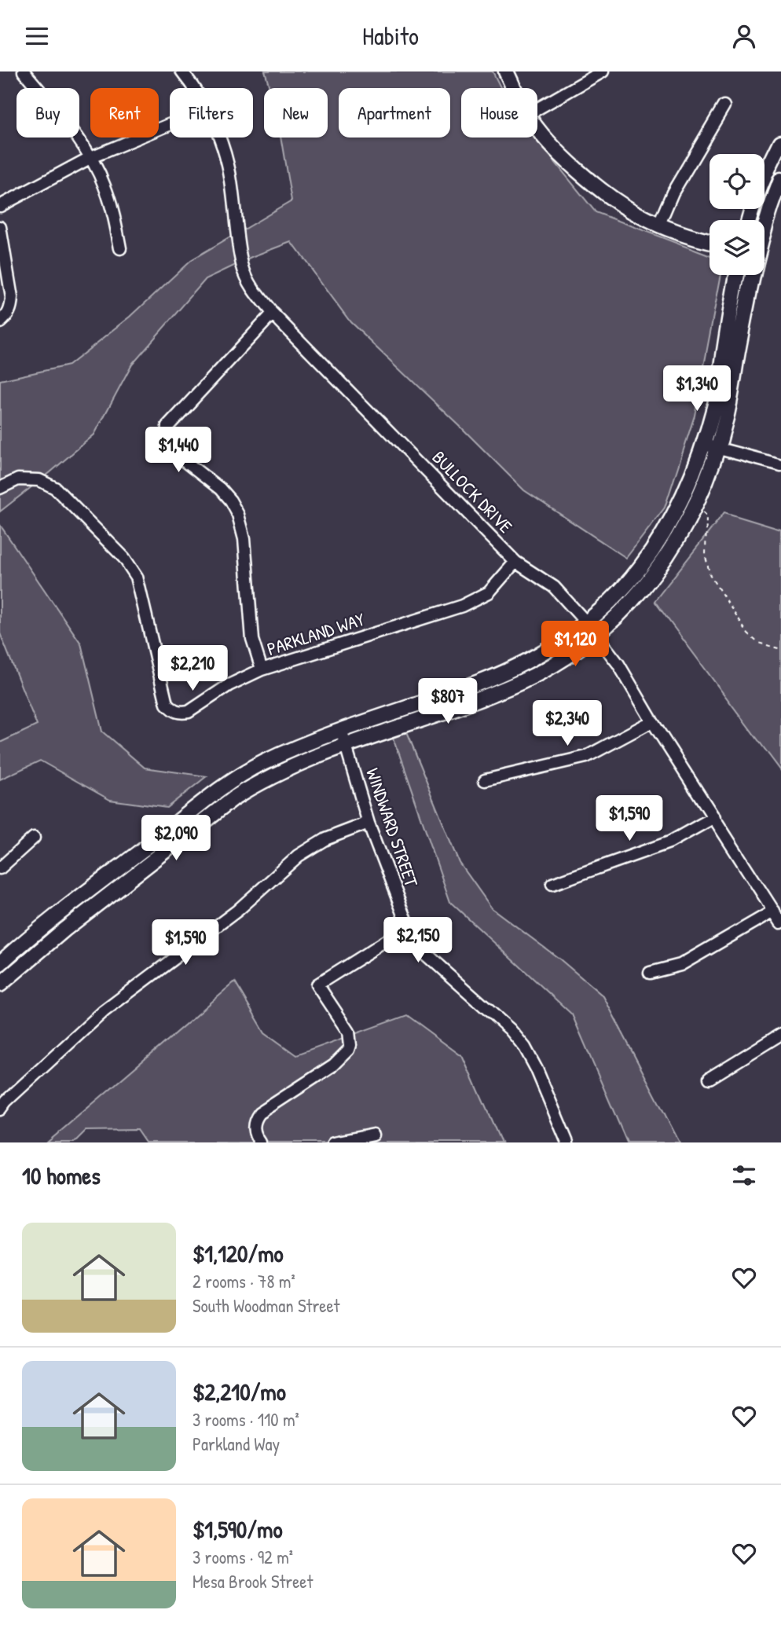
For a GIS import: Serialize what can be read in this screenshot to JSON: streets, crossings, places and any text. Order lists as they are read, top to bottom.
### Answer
{
  "streets": {
    "street": ["BULLOCK DRIVE", "PARKLAND WAY", "WINDWARD STREET"]
  },
  "crossings": [
    ["BULLOCK DRIVE", "PARKLAND WAY"]
  ],
  "page": {
    "header": "Habito",
    "chip": [
      "Buy",
      "Rent",
      "Filters",
      "New",
      "Apartment",
      "House"
    ],
    "price": [
      "$1,340",
      "$1,440",
      "$1,120",
      "$2,210",
      "$807",
      "$2,340",
      "$1,590",
      "$2,090",
      "$2,150",
      "$1,590"
    ],
    "heading": "10 homes",
    "list": [
      {
        "name": "$1,120/mo",
        "note": "2 rooms · 78 m² · South Woodman Street"
      },
      {
        "name": "$2,210/mo",
        "note": "3 rooms · 110 m² · Parkland Way"
      },
      {
        "name": "$1,590/mo",
        "note": "3 rooms · 92 m² · Mesa Brook Street"
      }
    ]
  }
}
